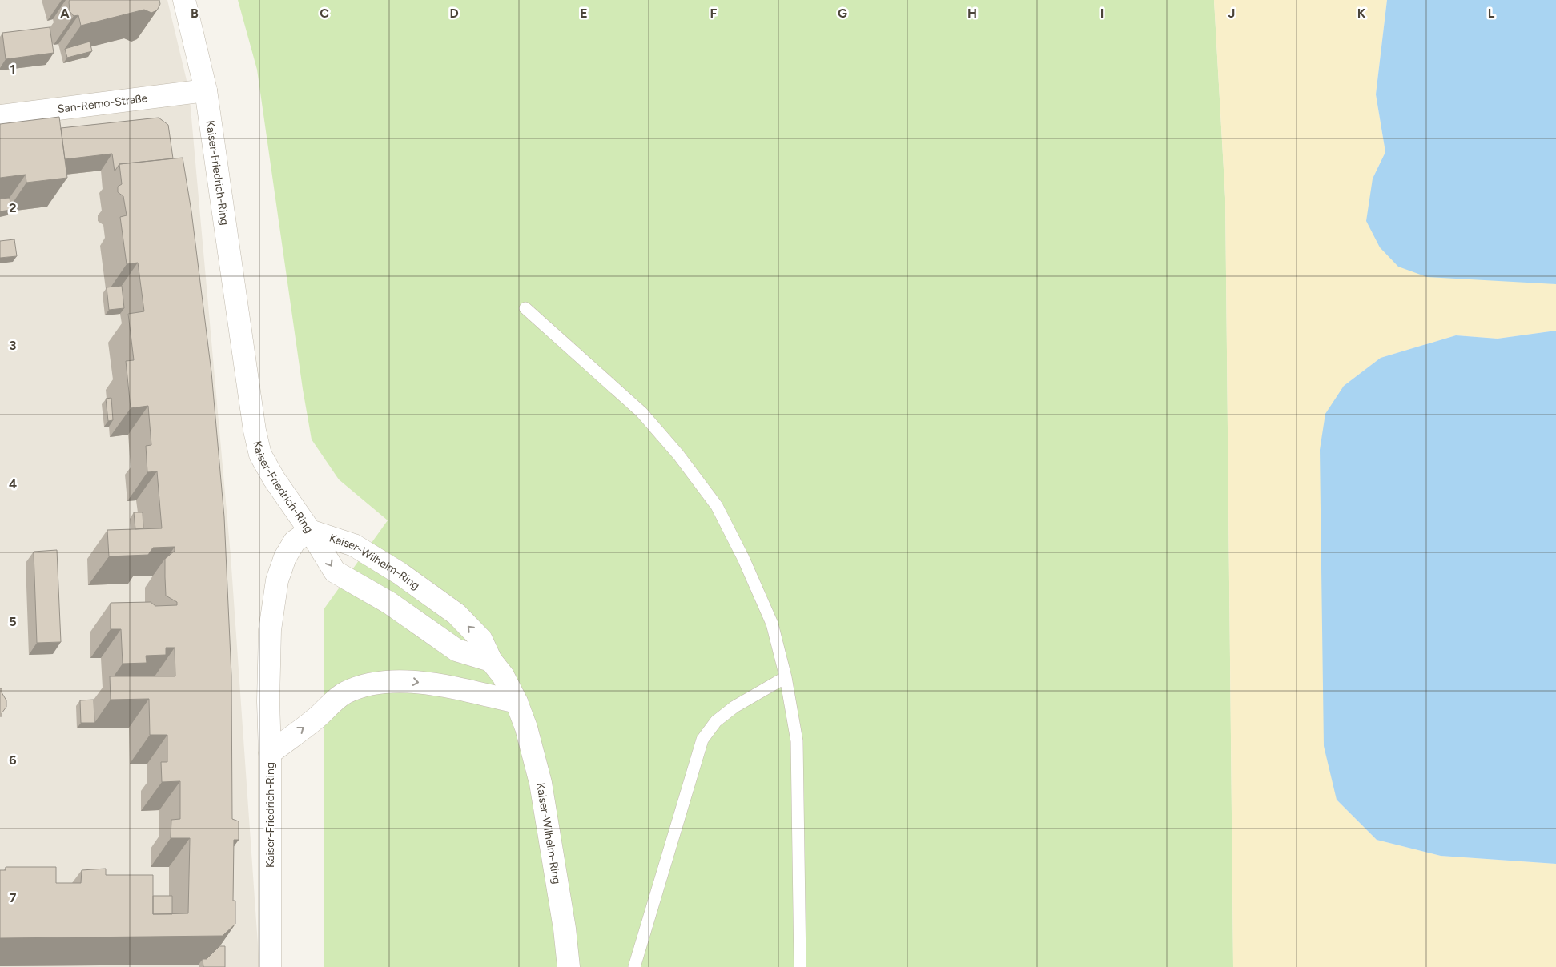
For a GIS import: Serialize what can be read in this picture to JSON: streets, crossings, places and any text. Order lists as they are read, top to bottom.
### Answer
{
  "streets": {
    "street": ["San-Remo-Straße", "Kaiser-Friedrich-Ring", "Kaiser-Wilhelm-Ring"]
  },
  "crossings": [
    ["San-Remo-Straße", "Kaiser-Friedrich-Ring"],
    ["Kaiser-Friedrich-Ring", "Kaiser-Wilhelm-Ring"]
  ],
  "grid": {
    "columns": [
      "A",
      "B",
      "C",
      "D",
      "E",
      "F",
      "G",
      "H",
      "I",
      "J",
      "K",
      "L"
    ],
    "rows": [
      "1",
      "2",
      "3",
      "4",
      "5",
      "6",
      "7"
    ]
  }
}
